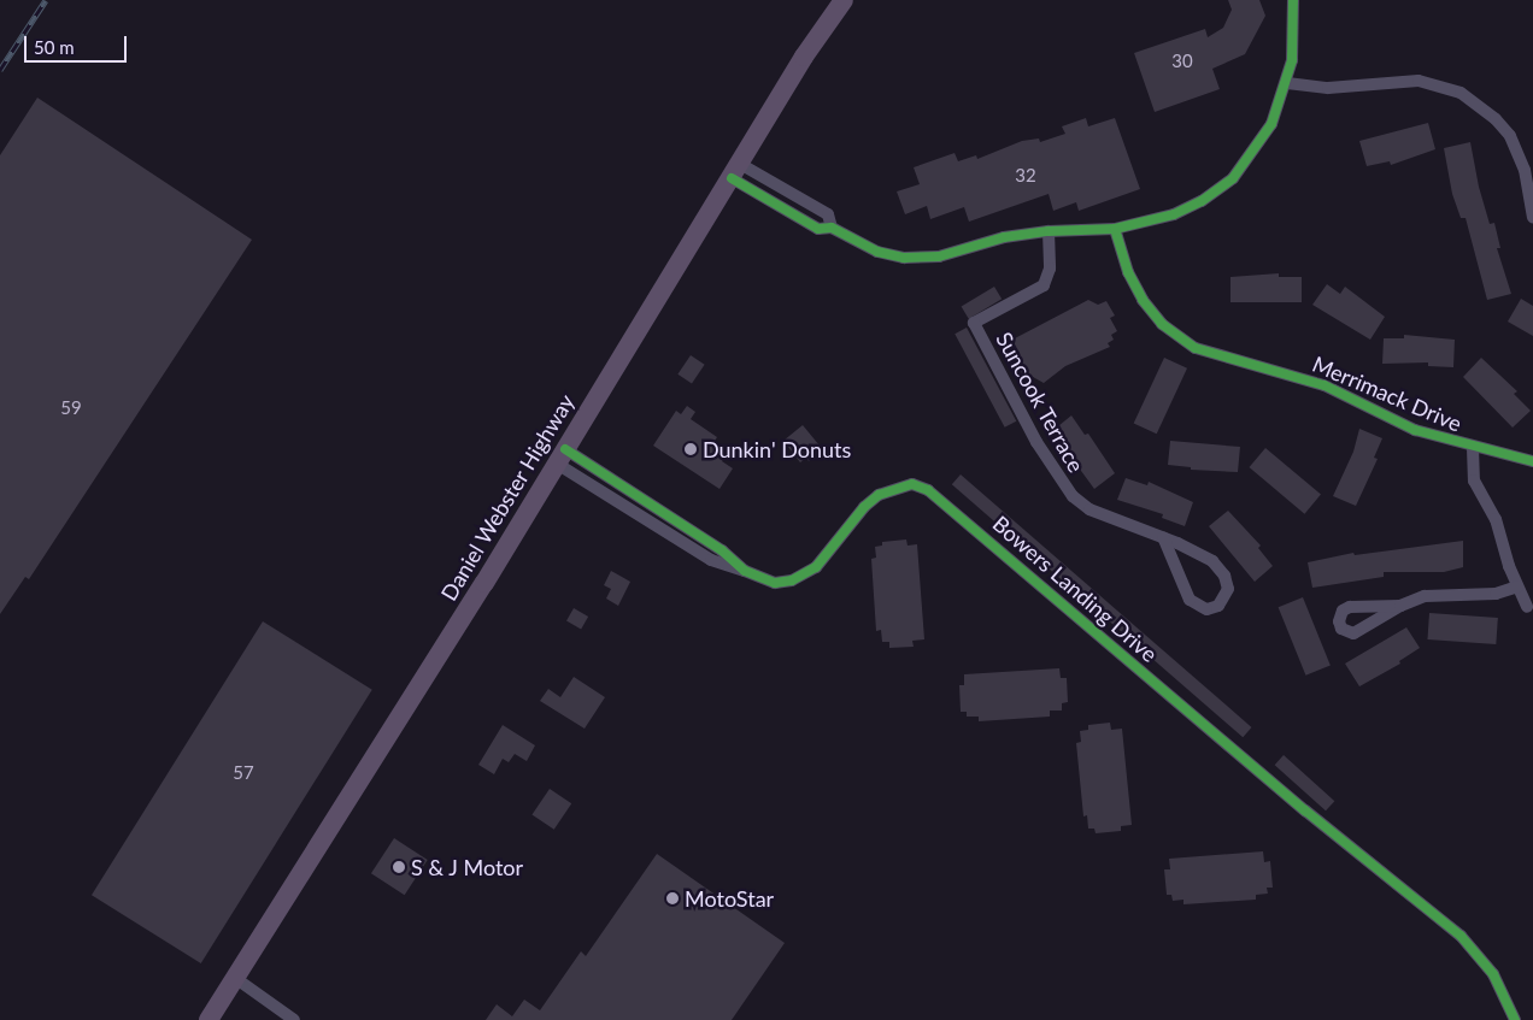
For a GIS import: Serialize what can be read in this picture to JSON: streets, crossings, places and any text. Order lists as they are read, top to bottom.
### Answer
{
  "streets": {
    "main road": ["Daniel Webster Highway"],
    "street": ["Merrimack Drive", "Suncook Terrace", "Bowers Landing Drive"]
  },
  "crossings": [
    ["Daniel Webster Highway", "Bowers Landing Drive"]
  ],
  "places": ["Dunkin' Donuts", "S & J Motor", "MotoStar"],
  "house_numbers": [
    "30",
    "32",
    "59",
    "57"
  ],
  "scale_bar": "50 m"
}
